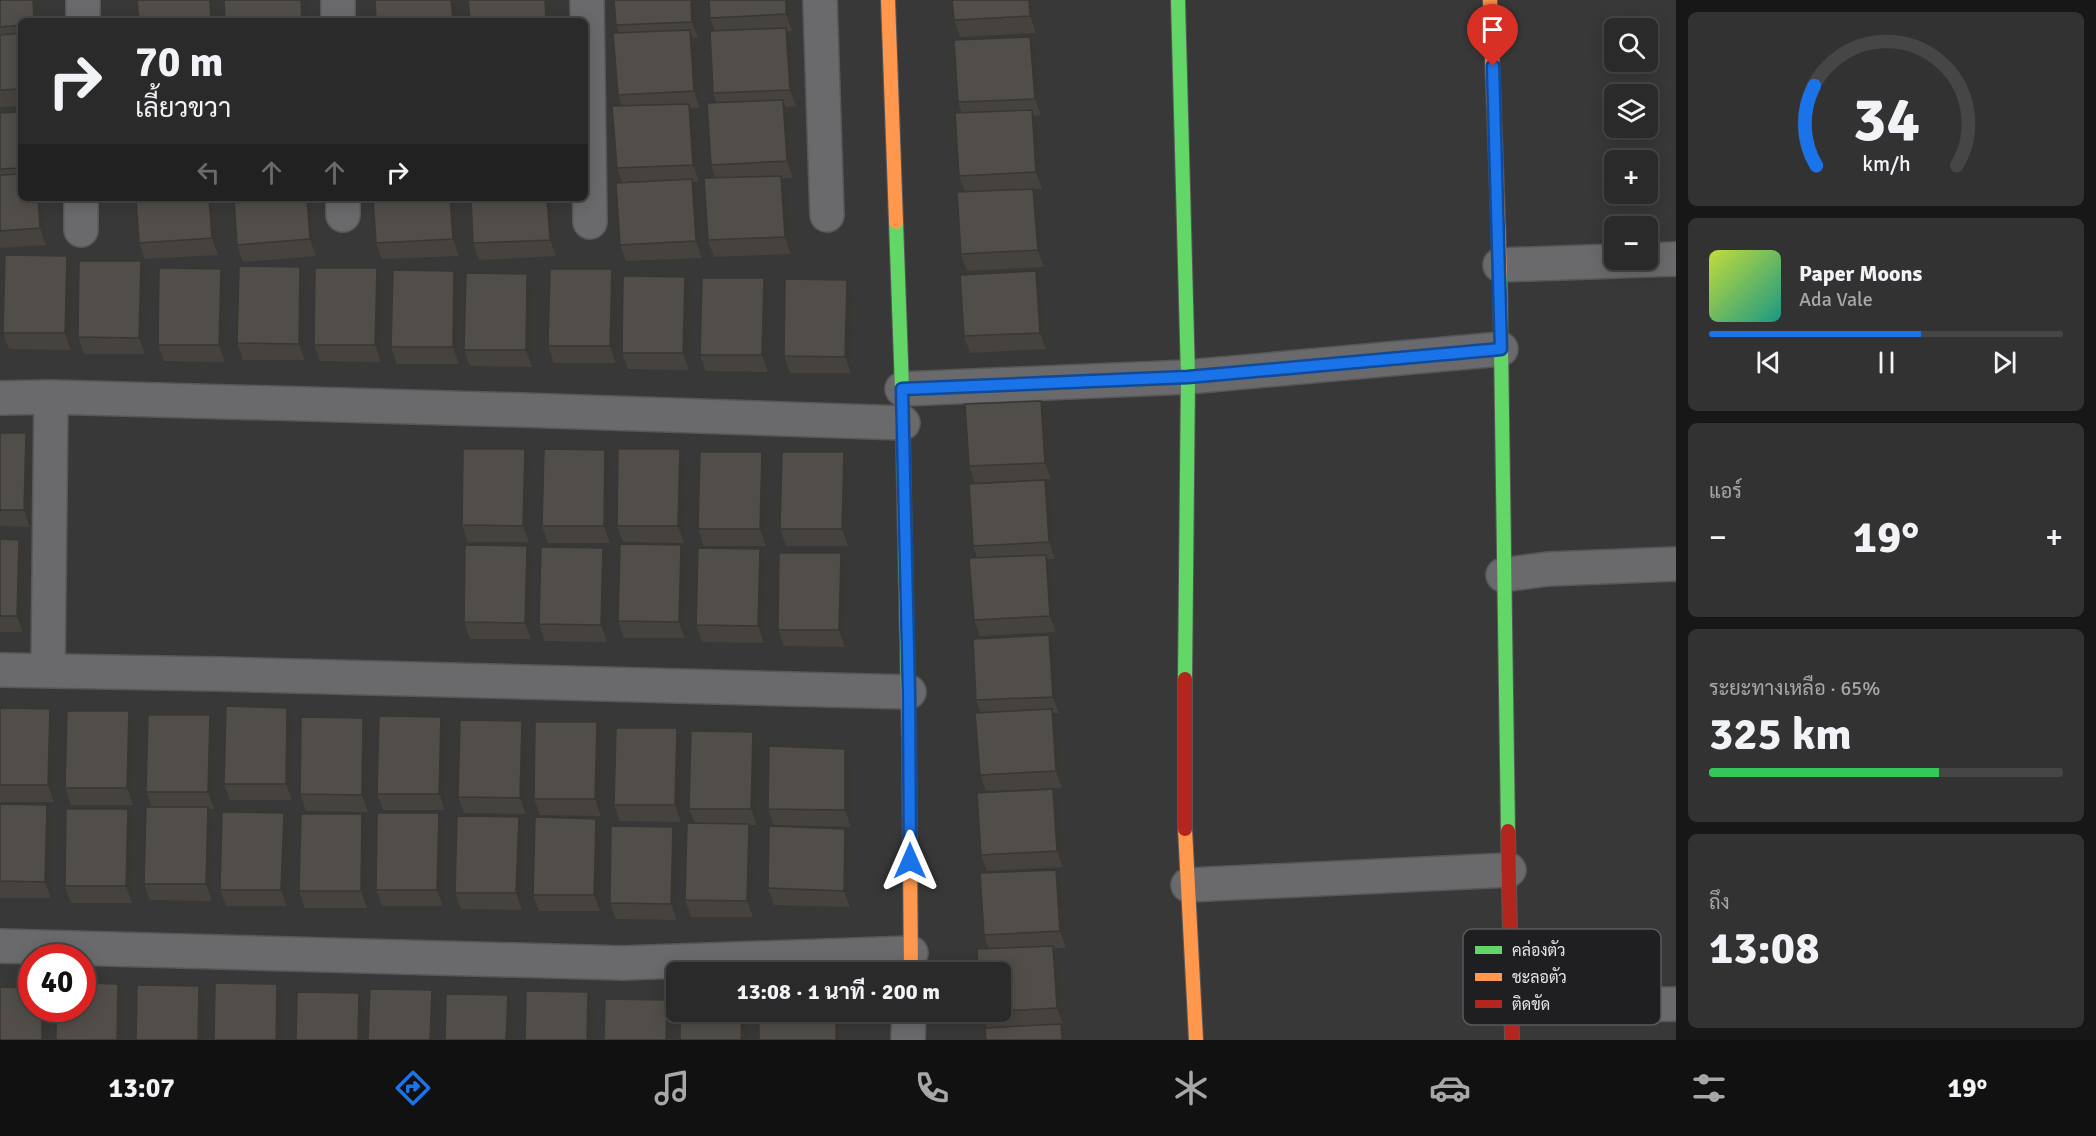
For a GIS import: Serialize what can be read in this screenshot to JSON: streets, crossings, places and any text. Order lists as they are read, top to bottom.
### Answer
{
  "legend": ["คล่องตัว", "ชะลอตัว", "ติดขัด"],
  "page": {
    "map_buttons": ["+", "−"],
    "turn": ["70 m", "เลี้ยวขวา"],
    "song": ["Paper Moons", "Ada Vale"],
    "tile": [
      "แอร์",
      ["ระยะทางเหลือ · 65%", "325 km"],
      ["ถึง", "13:08"]
    ],
    "heat": ["−", "19°", "+"],
    "limit": "40",
    "trip": "13:08 · 1 นาที · 200 m",
    "tabs": ["13:07", "19°"],
    "gauge": ["34", "km/h"]
  }
}
